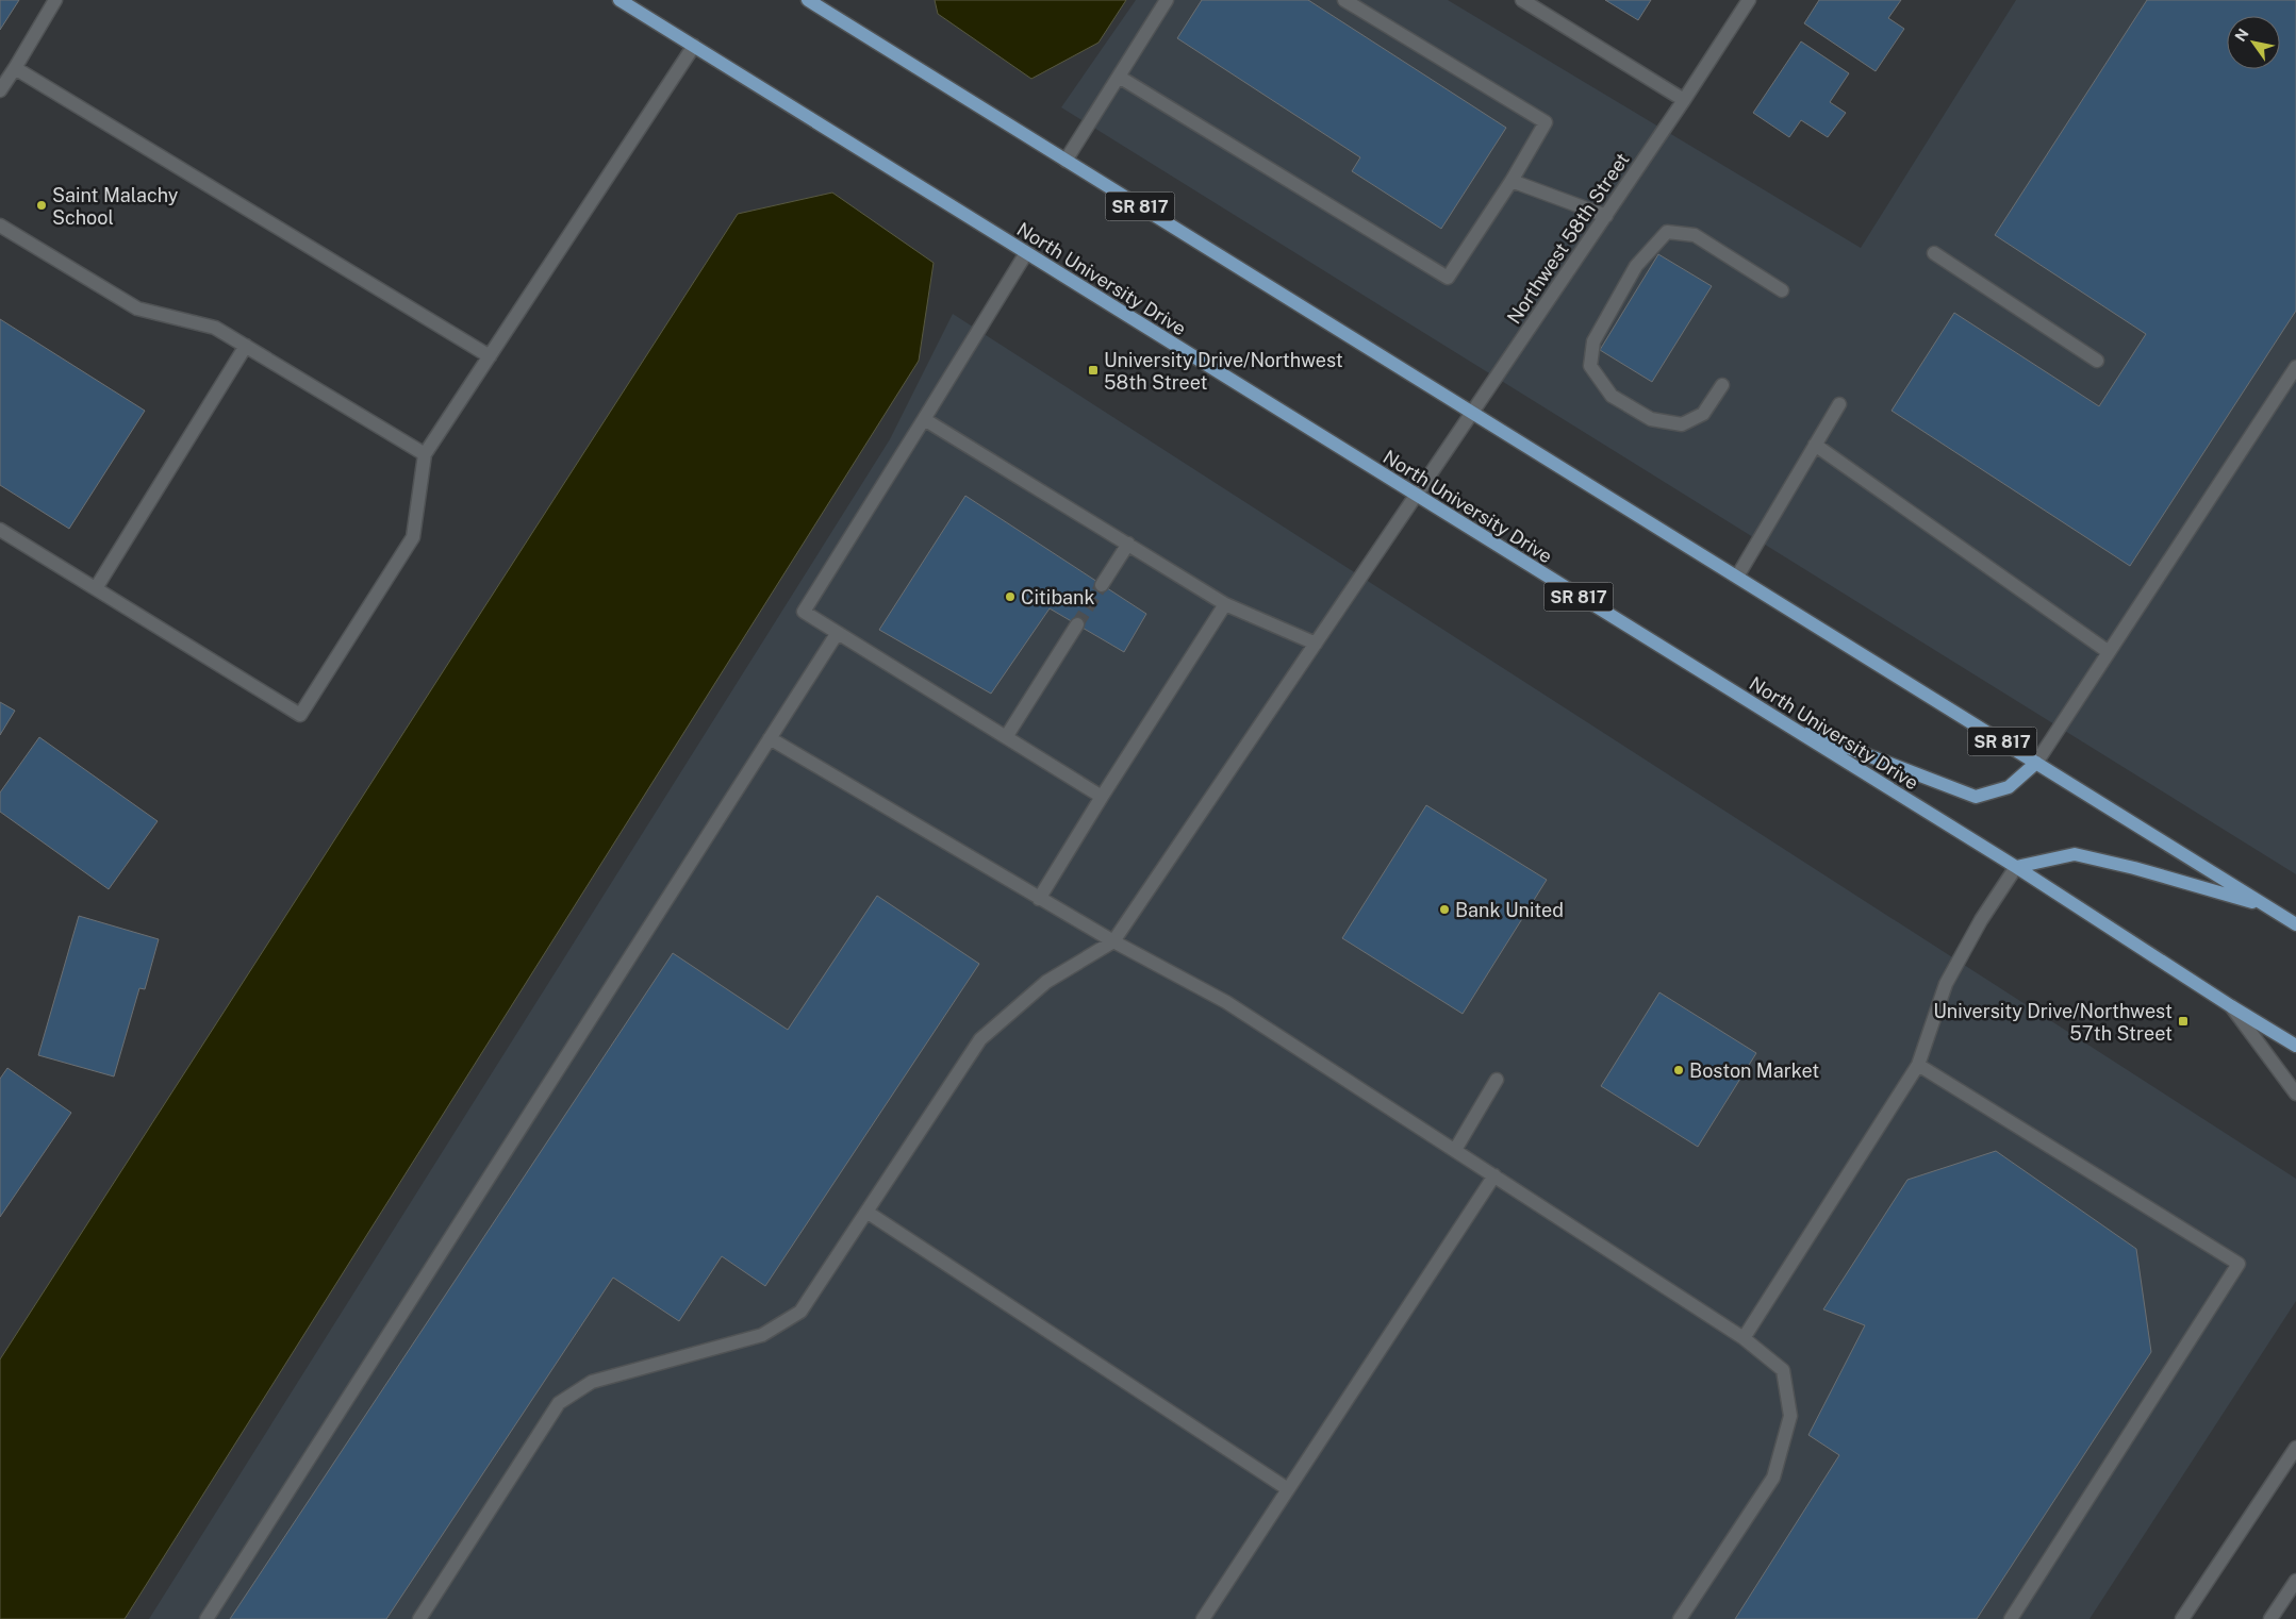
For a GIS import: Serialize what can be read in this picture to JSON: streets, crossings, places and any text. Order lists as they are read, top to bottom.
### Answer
{
  "streets": {
    "main road": ["SR 817", "North University Drive"],
    "street": ["Northwest 58th Street"]
  },
  "crossings": [
    ["SR 817", "Northwest 58th Street"],
    ["Northwest 58th Street", "North University Drive"]
  ],
  "places": {
    "other": [
      "Saint Malachy School",
      "Citibank",
      "Bank United",
      "Boston Market"
    ],
    "transit": ["University Drive/Northwest 58th Street", "University Drive/Northwest 57th Street"]
  },
  "north": "top left"
}
